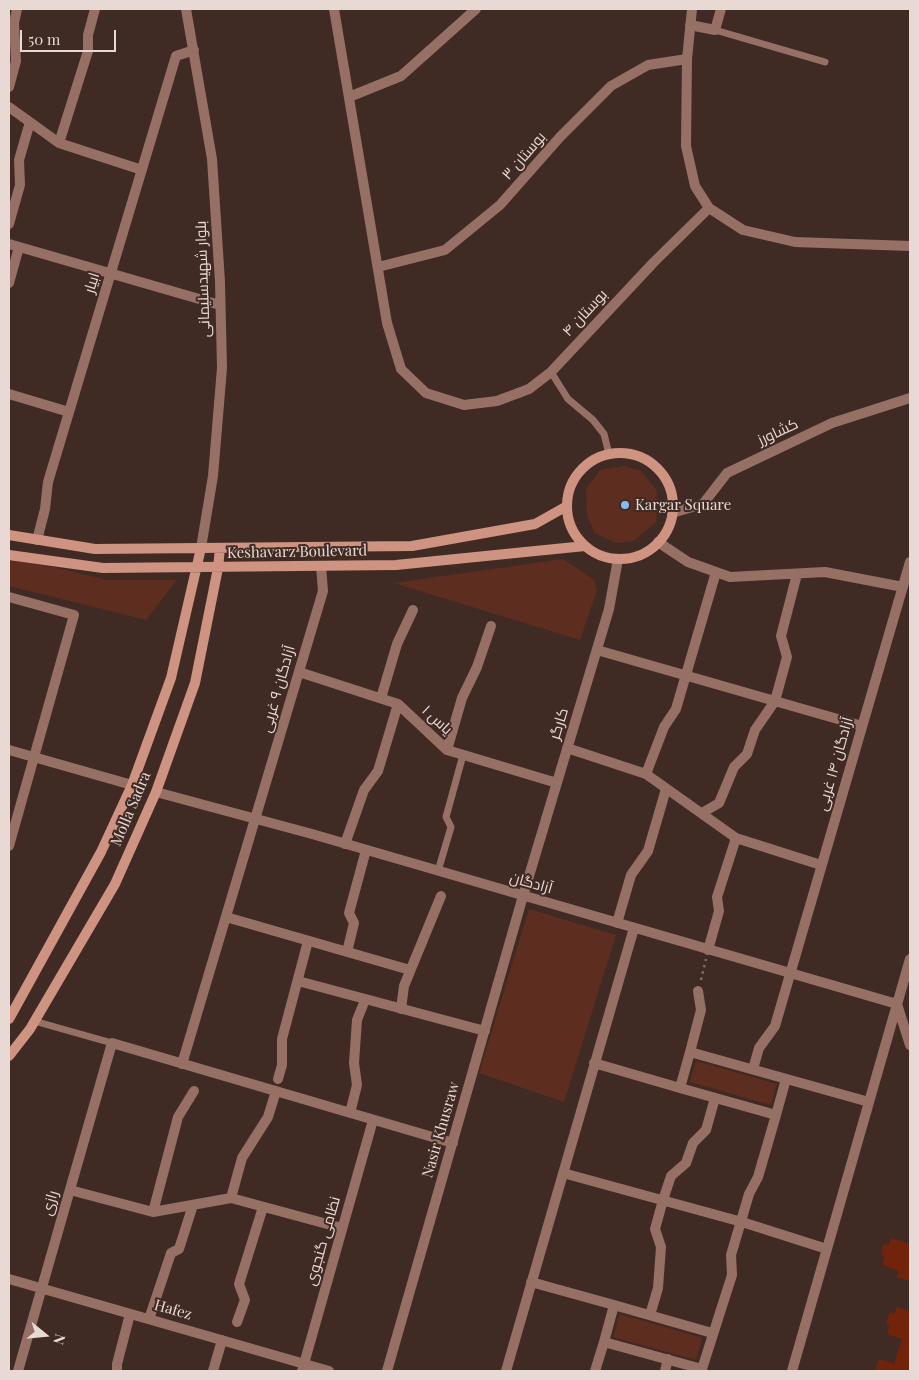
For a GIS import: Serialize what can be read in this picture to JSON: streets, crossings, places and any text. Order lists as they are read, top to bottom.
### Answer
{
  "streets": {
    "main road": ["Keshavarz Boulevard", "Molla Sadra"],
    "street": [
      "بوستان ۳",
      "بلوار شهیدسلیمانی",
      "ابیار",
      "بوستان ۴",
      "کشاورز",
      "آزادگان ۹ غربی",
      "یاس ۱",
      "کارگر",
      "آزادگان ۱۴ غربی",
      "آزادگان",
      "Nasir Khusraw",
      "رازی",
      "نظامی گنجوی",
      "Hafez"
    ]
  },
  "crossings": [
    ["بوستان ۳", "بوستان ۴"],
    ["بلوار شهیدسلیمانی", "ابیار"],
    ["بلوار شهیدسلیمانی", "Keshavarz Boulevard"],
    ["بلوار شهیدسلیمانی", "Molla Sadra"],
    ["ابیار", "Keshavarz Boulevard"],
    ["کشاورز", "Keshavarz Boulevard"],
    ["کشاورز", "کارگر"],
    ["Keshavarz Boulevard", "آزادگان ۹ غربی"],
    ["Keshavarz Boulevard", "کارگر"],
    ["Keshavarz Boulevard", "Molla Sadra"],
    ["آزادگان ۹ غربی", "یاس ۱"],
    ["آزادگان ۹ غربی", "آزادگان"],
    ["یاس ۱", "کارگر"],
    ["کارگر", "آزادگان"],
    ["کارگر", "Nasir Khusraw"],
    ["آزادگان ۱۴ غربی", "آزادگان"],
    ["Molla Sadra", "آزادگان"],
    ["آزادگان", "Nasir Khusraw"],
    ["رازی", "Hafez"],
    ["نظامی گنجوی", "Hafez"]
  ],
  "places": ["Kargar Square"],
  "scale_bar": "50 m",
  "north": "right"
}
